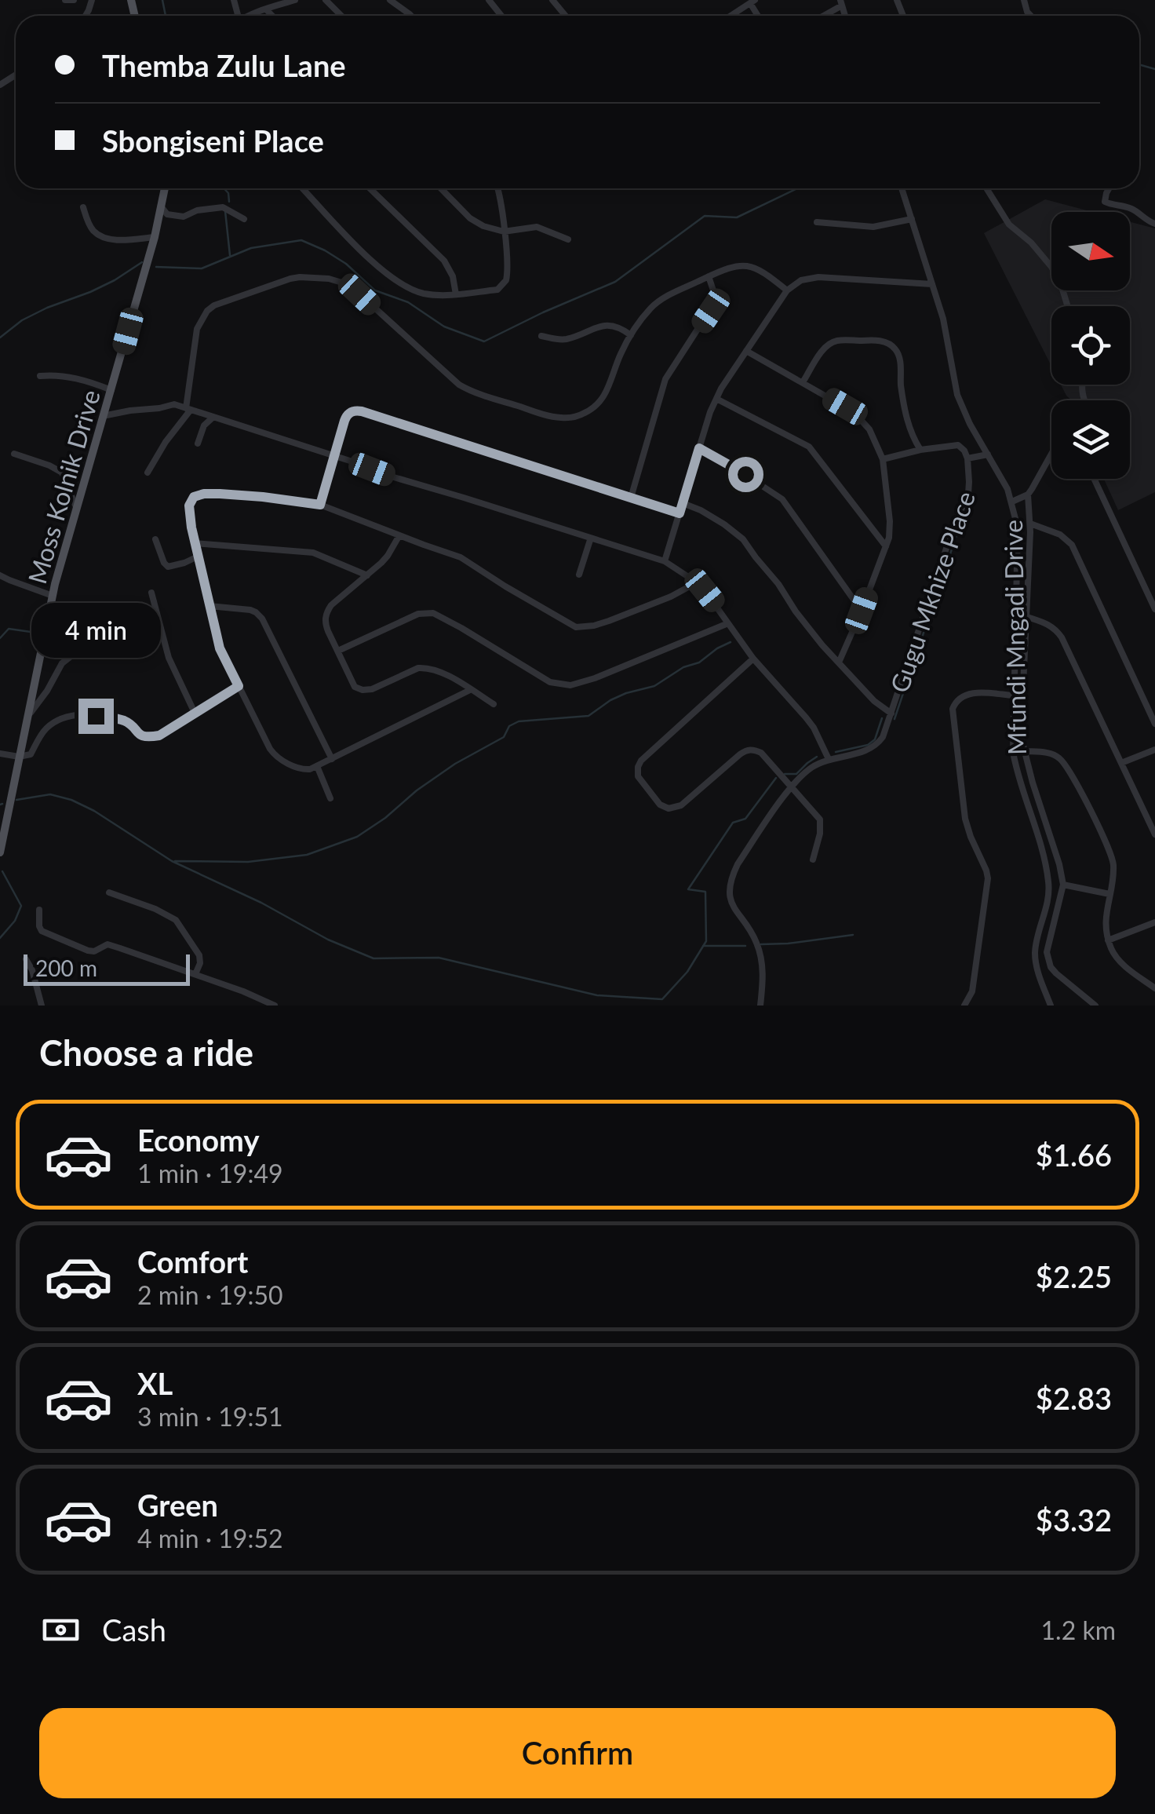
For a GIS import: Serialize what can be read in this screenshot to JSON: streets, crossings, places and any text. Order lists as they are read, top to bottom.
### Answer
{
  "streets": {
    "main road": ["Moss Kolnik Drive"],
    "street": ["Gugu Mkhize Place", "Mfundi Mngadi Drive"]
  },
  "scale_bar": "200 m",
  "north": "right",
  "page": {
    "banner": ["Themba Zulu Lane", "Sbongiseni Place"],
    "bubble": "4 min",
    "scale": "200 m",
    "heading": "Choose a ride",
    "list": [
      {
        "name": "Economy",
        "note": "1 min · 19:49",
        "value": "$1.66"
      },
      {
        "name": "Comfort",
        "note": "2 min · 19:50",
        "value": "$2.25"
      },
      {
        "name": "XL",
        "note": "3 min · 19:51",
        "value": "$2.83"
      },
      {
        "name": "Green",
        "note": "4 min · 19:52",
        "value": "$3.32"
      }
    ],
    "pay": ["Cash", "1.2 km"],
    "buttons": "Confirm"
  }
}
